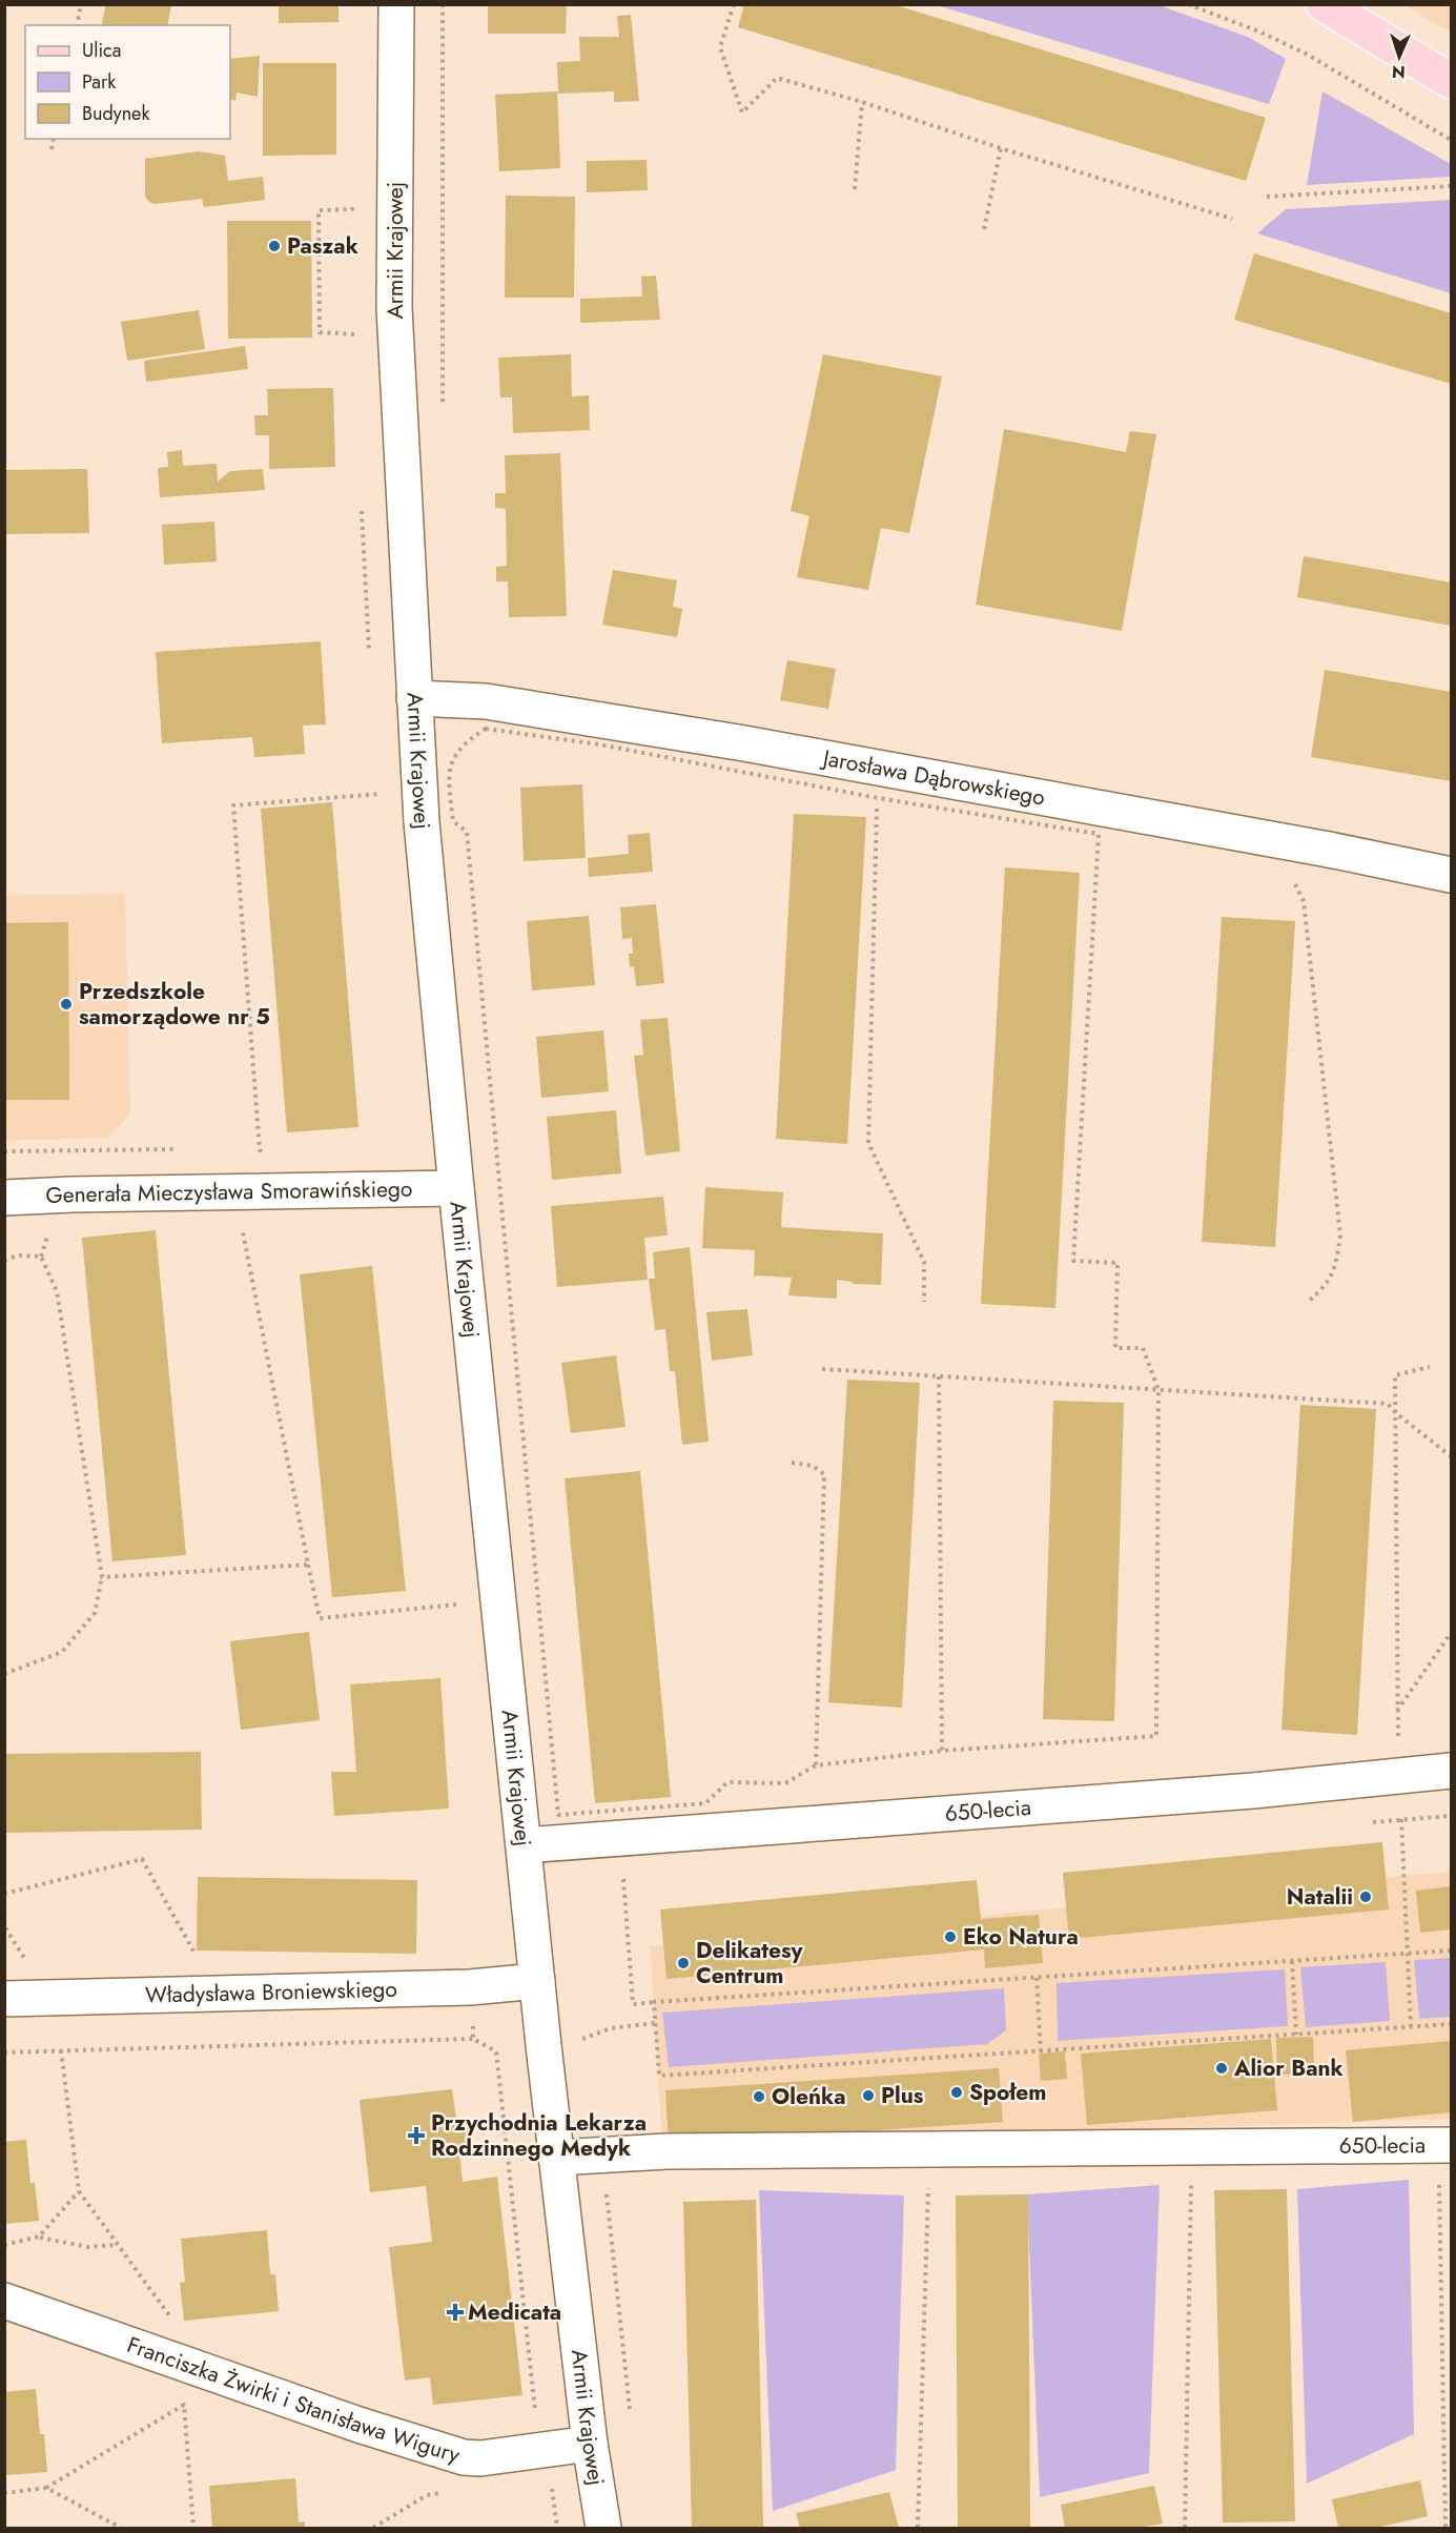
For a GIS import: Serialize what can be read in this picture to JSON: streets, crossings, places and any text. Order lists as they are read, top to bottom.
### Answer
{
  "streets": {
    "street": [
      "Armii Krajowej",
      "Jarosława Dąbrowskiego",
      "Generała Mieczysława Smorawińskiego",
      "650-lecia",
      "Władysława Broniewskiego",
      "Franciszka Żwirki i Stanisława Wigury"
    ]
  },
  "crossings": [
    ["Armii Krajowej", "Jarosława Dąbrowskiego"],
    ["Armii Krajowej", "Generała Mieczysława Smorawińskiego"],
    ["Armii Krajowej", "650-lecia"],
    ["Armii Krajowej", "Władysława Broniewskiego"],
    ["Armii Krajowej", "Franciszka Żwirki i Stanisława Wigury"]
  ],
  "places": {
    "other": [
      "Paszak",
      "Przedszkole samorządowe nr 5",
      "Natalii",
      "Eko Natura",
      "Delikatesy Centrum",
      "Alior Bank",
      "Społem",
      "Plus",
      "Oleńka"
    ],
    "health": ["Przychodnia Lekarza Rodzinnego Medyk", "Medicata"]
  },
  "legend": ["Ulica", "Park", "Budynek"],
  "north": "bottom"
}
